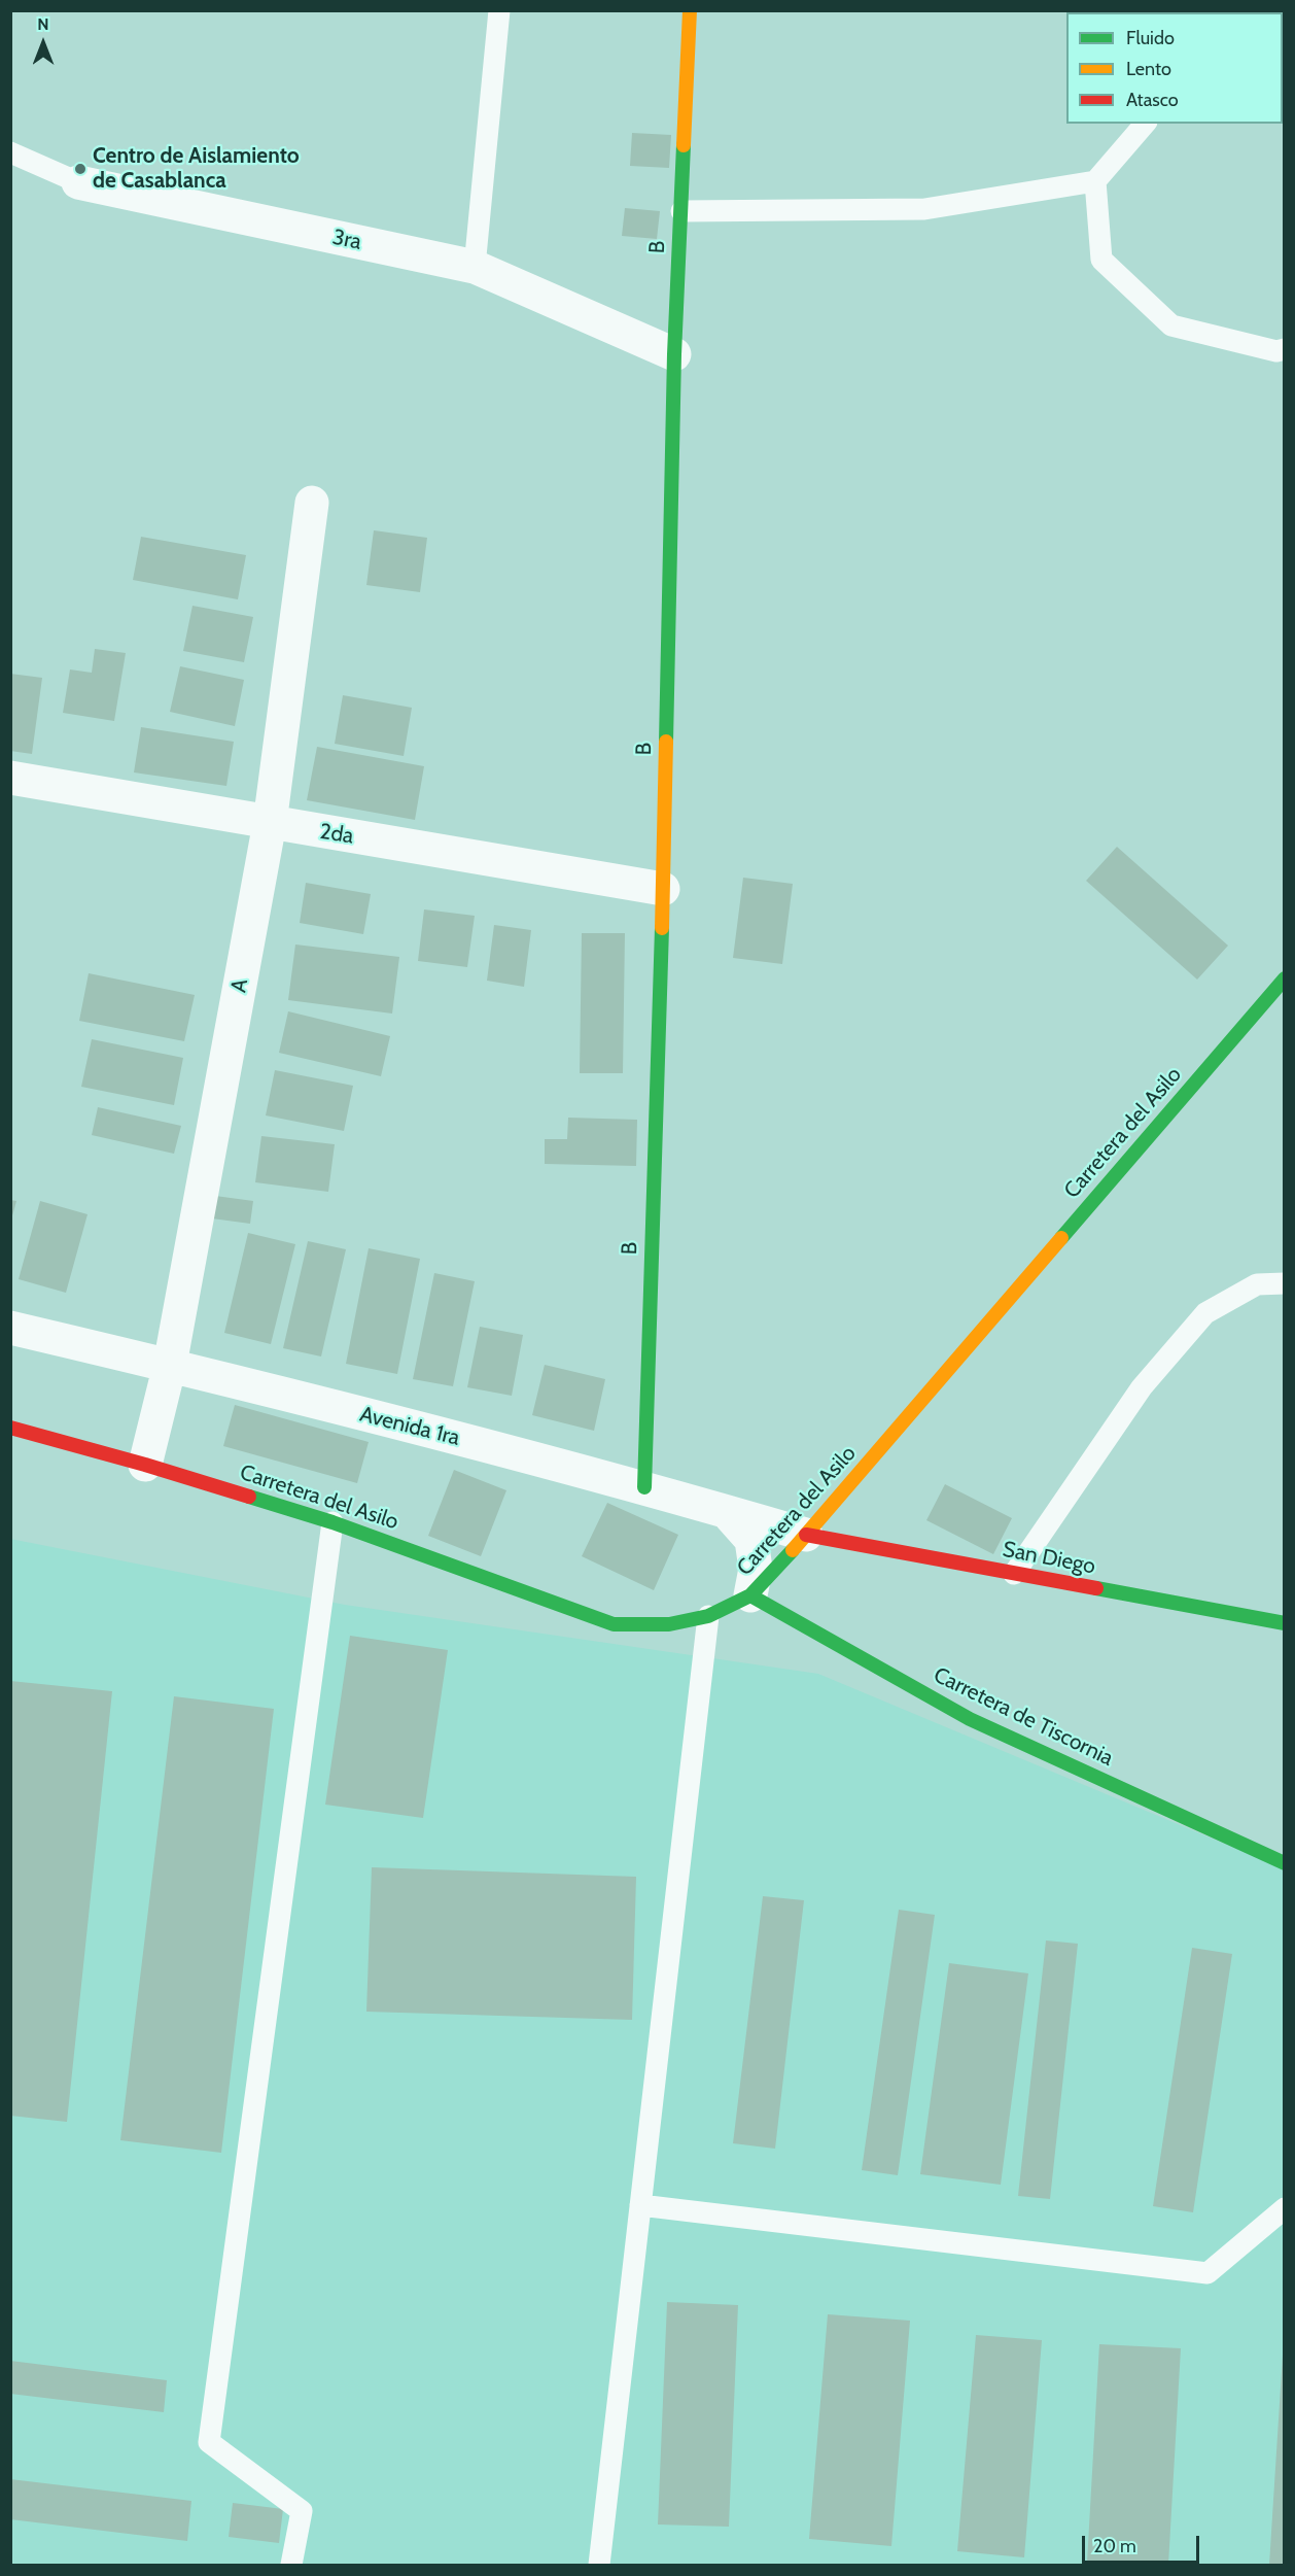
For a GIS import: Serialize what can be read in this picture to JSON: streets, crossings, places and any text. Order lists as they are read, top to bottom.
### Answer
{
  "streets": {
    "street": [
      "3ra",
      "B",
      "2da",
      "A",
      "Carretera del Asilo",
      "Avenida 1ra",
      "San Diego",
      "Carretera de Tiscornia"
    ]
  },
  "crossings": [
    ["3ra", "B"],
    ["B", "2da"],
    ["B", "Avenida 1ra"],
    ["2da", "A"],
    ["A", "Carretera del Asilo"],
    ["A", "Avenida 1ra"],
    ["Carretera del Asilo", "Avenida 1ra"],
    ["Carretera del Asilo", "San Diego"],
    ["Carretera del Asilo", "Carretera de Tiscornia"],
    ["Avenida 1ra", "San Diego"]
  ],
  "places": ["Centro de Aislamiento de Casablanca"],
  "legend": ["Fluido", "Lento", "Atasco"],
  "scale_bar": "20 m",
  "north": "top"
}
